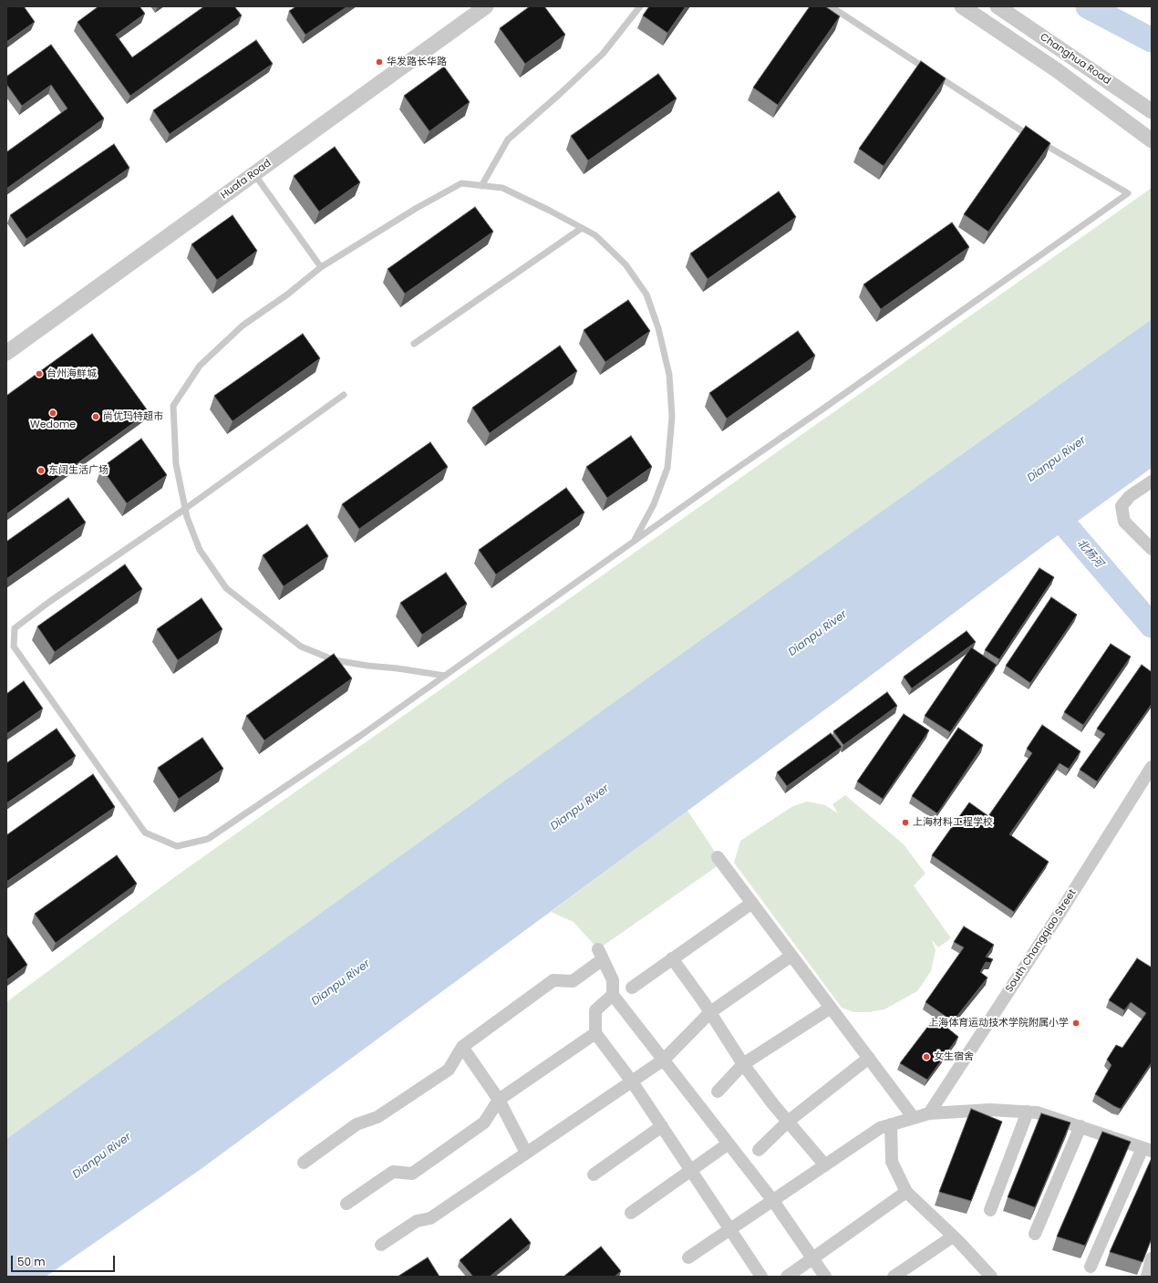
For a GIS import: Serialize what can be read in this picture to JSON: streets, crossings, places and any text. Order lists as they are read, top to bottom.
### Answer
{
  "streets": {
    "street": ["Changhua Road", "Huafa Road", "South Changqiao Street"]
  },
  "water": ["Dianpu River", "北杨河"],
  "places": [
    "华发路长华路",
    "台州海鲜城",
    "Wedome",
    "尚优玛特超市",
    "东阔生活广场",
    "上海材料工程学校",
    "上海体育运动技术学院附属小学",
    "女生宿舍"
  ],
  "scale_bar": "50 m"
}
